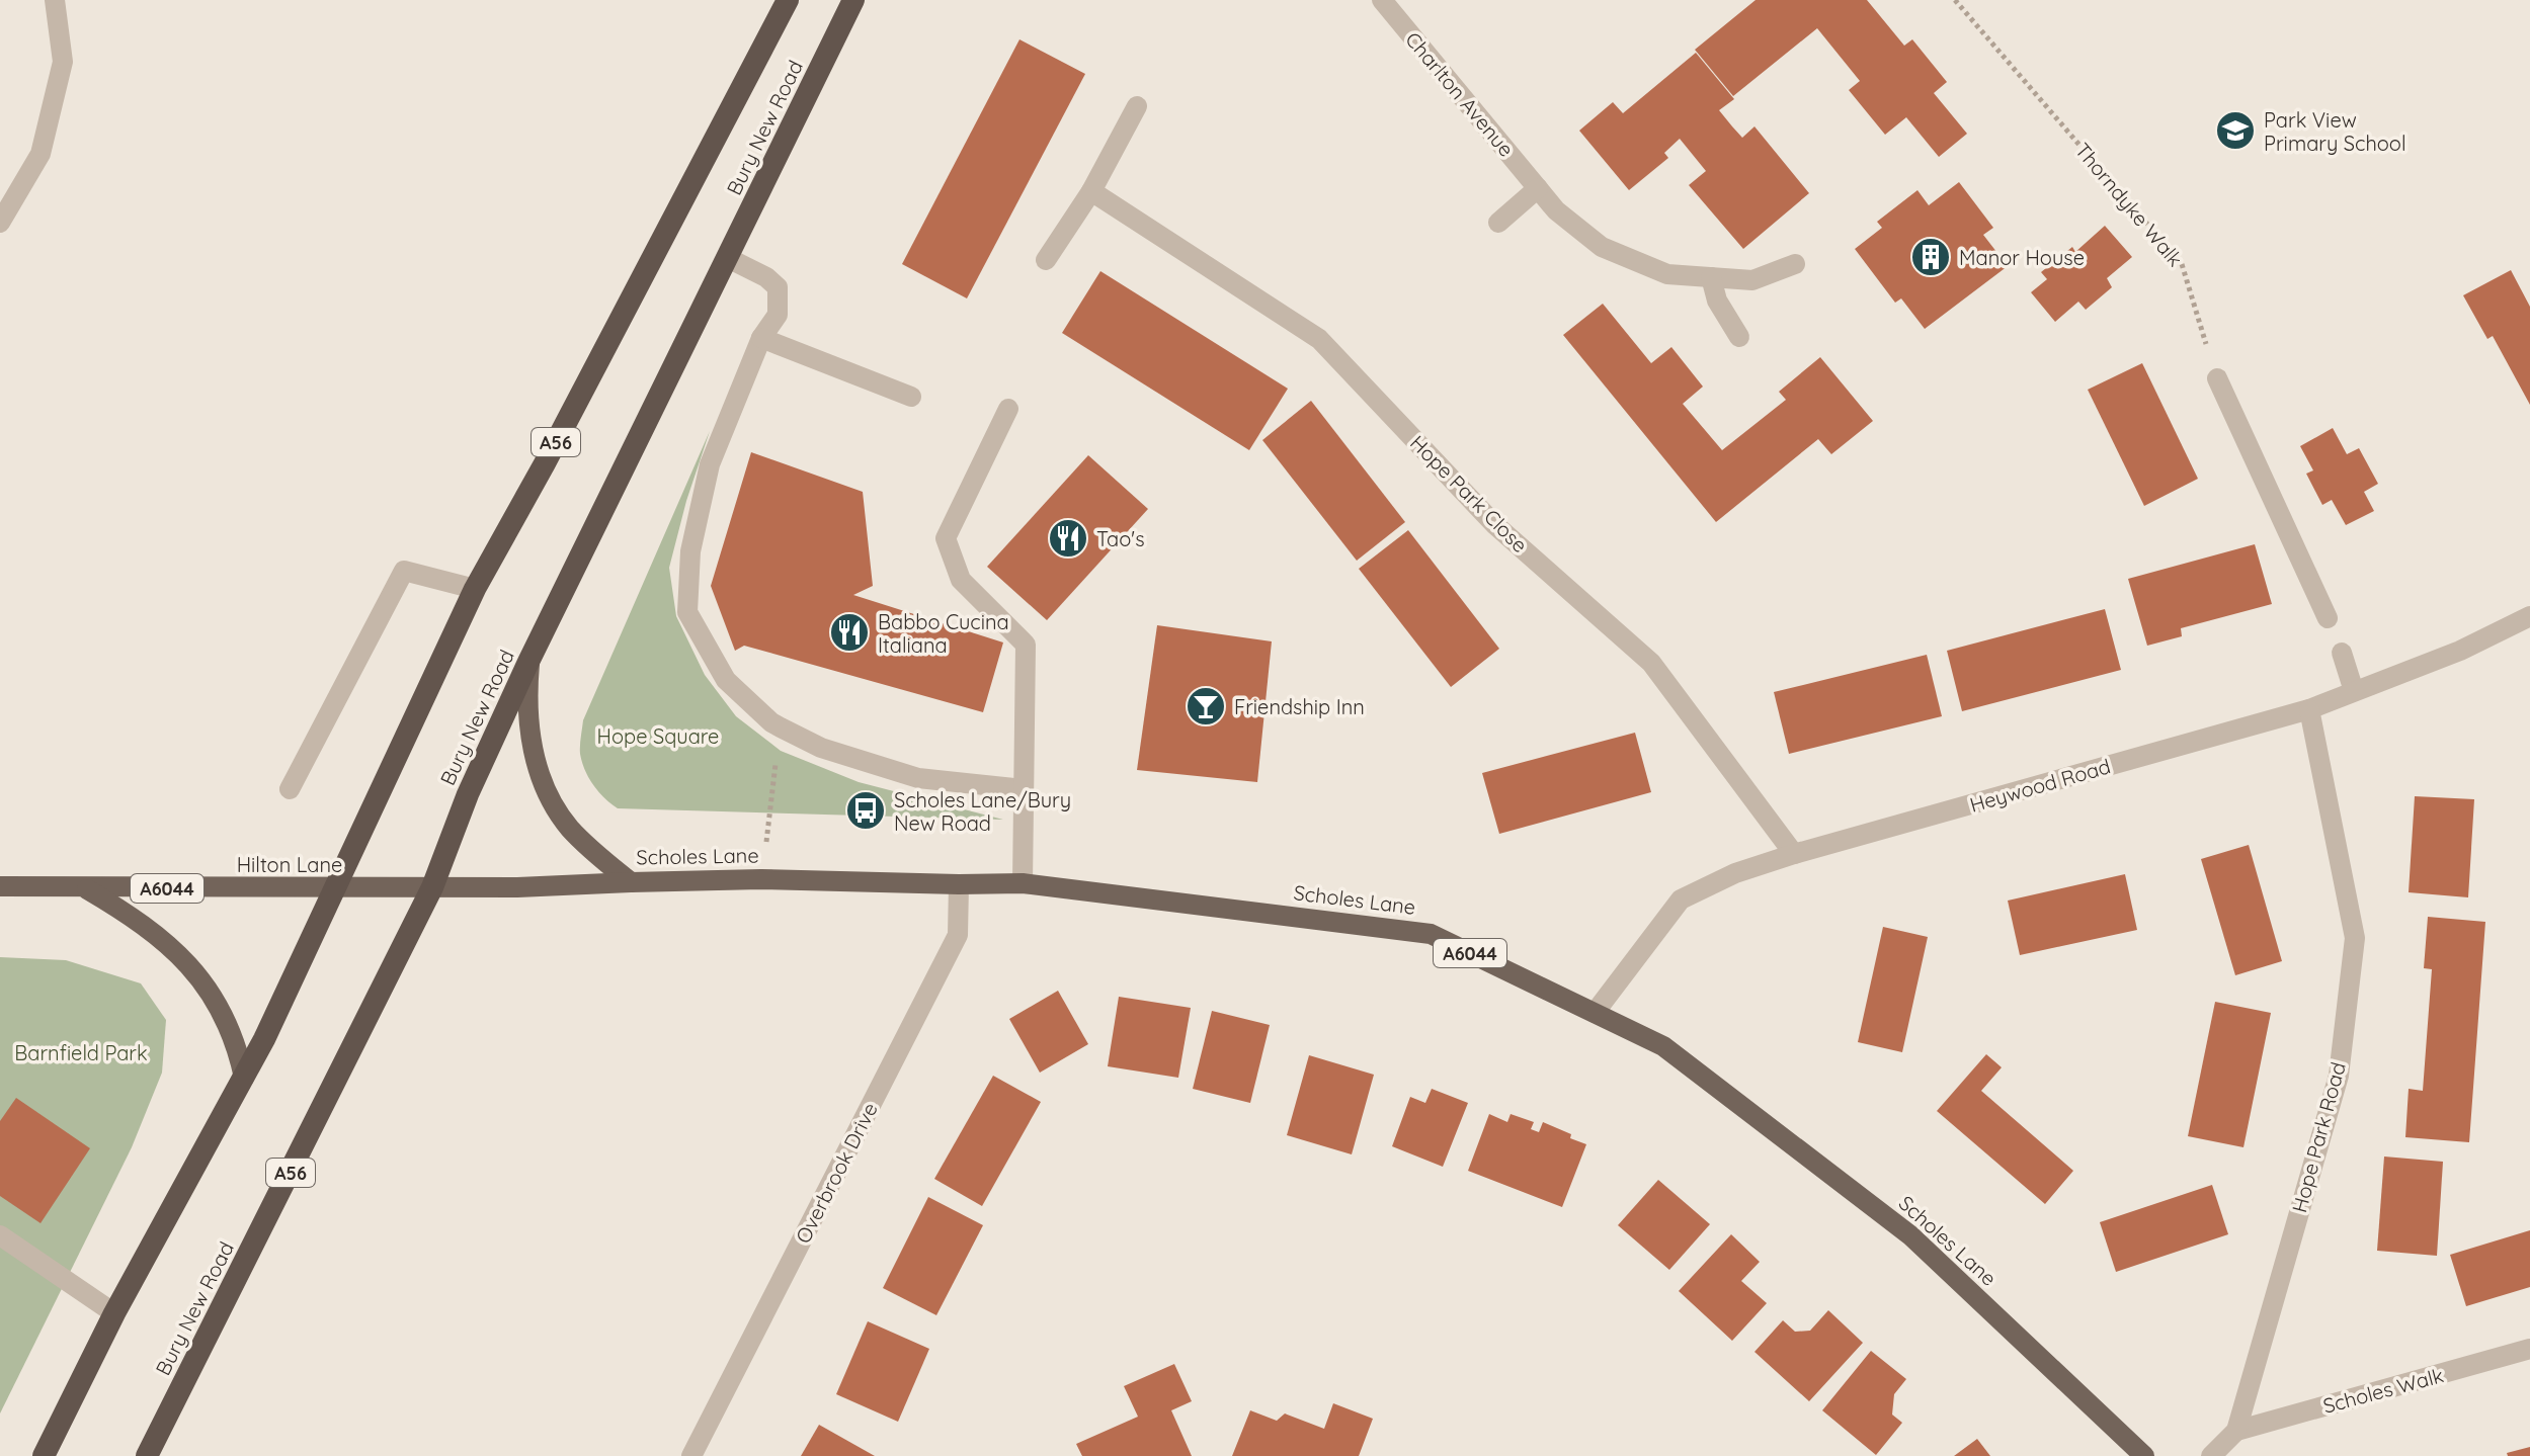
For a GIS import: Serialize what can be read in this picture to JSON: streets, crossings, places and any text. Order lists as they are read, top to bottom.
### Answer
{
  "streets": {
    "highway": ["Bury New Road", "A56"],
    "main road": ["Scholes Lane", "Hilton Lane", "A6044"],
    "street": [
      "Charlton Avenue",
      "Hope Park Close",
      "Heywood Road",
      "Hope Park Road",
      "Overbrook Drive",
      "Scholes Walk"
    ],
    "path": ["Thorndyke Walk"]
  },
  "crossings": [
    ["Bury New Road", "Scholes Lane"],
    ["Bury New Road", "Hilton Lane"],
    ["Hope Park Close", "Heywood Road"],
    ["Heywood Road", "Scholes Lane"],
    ["Heywood Road", "Hope Park Road"],
    ["Scholes Lane", "Hilton Lane"],
    ["Scholes Lane", "Overbrook Drive"],
    ["Hope Park Road", "Scholes Walk"]
  ],
  "parks": ["Hope Square", "Barnfield Park"],
  "places": {
    "school or university": ["Park View Primary School"],
    "building": ["Manor House"],
    "restaurant": ["Tao's", "Babbo Cucina Italiana"],
    "bar": ["Friendship Inn"],
    "bus stop": ["Scholes Lane/Bury New Road"]
  }
}
